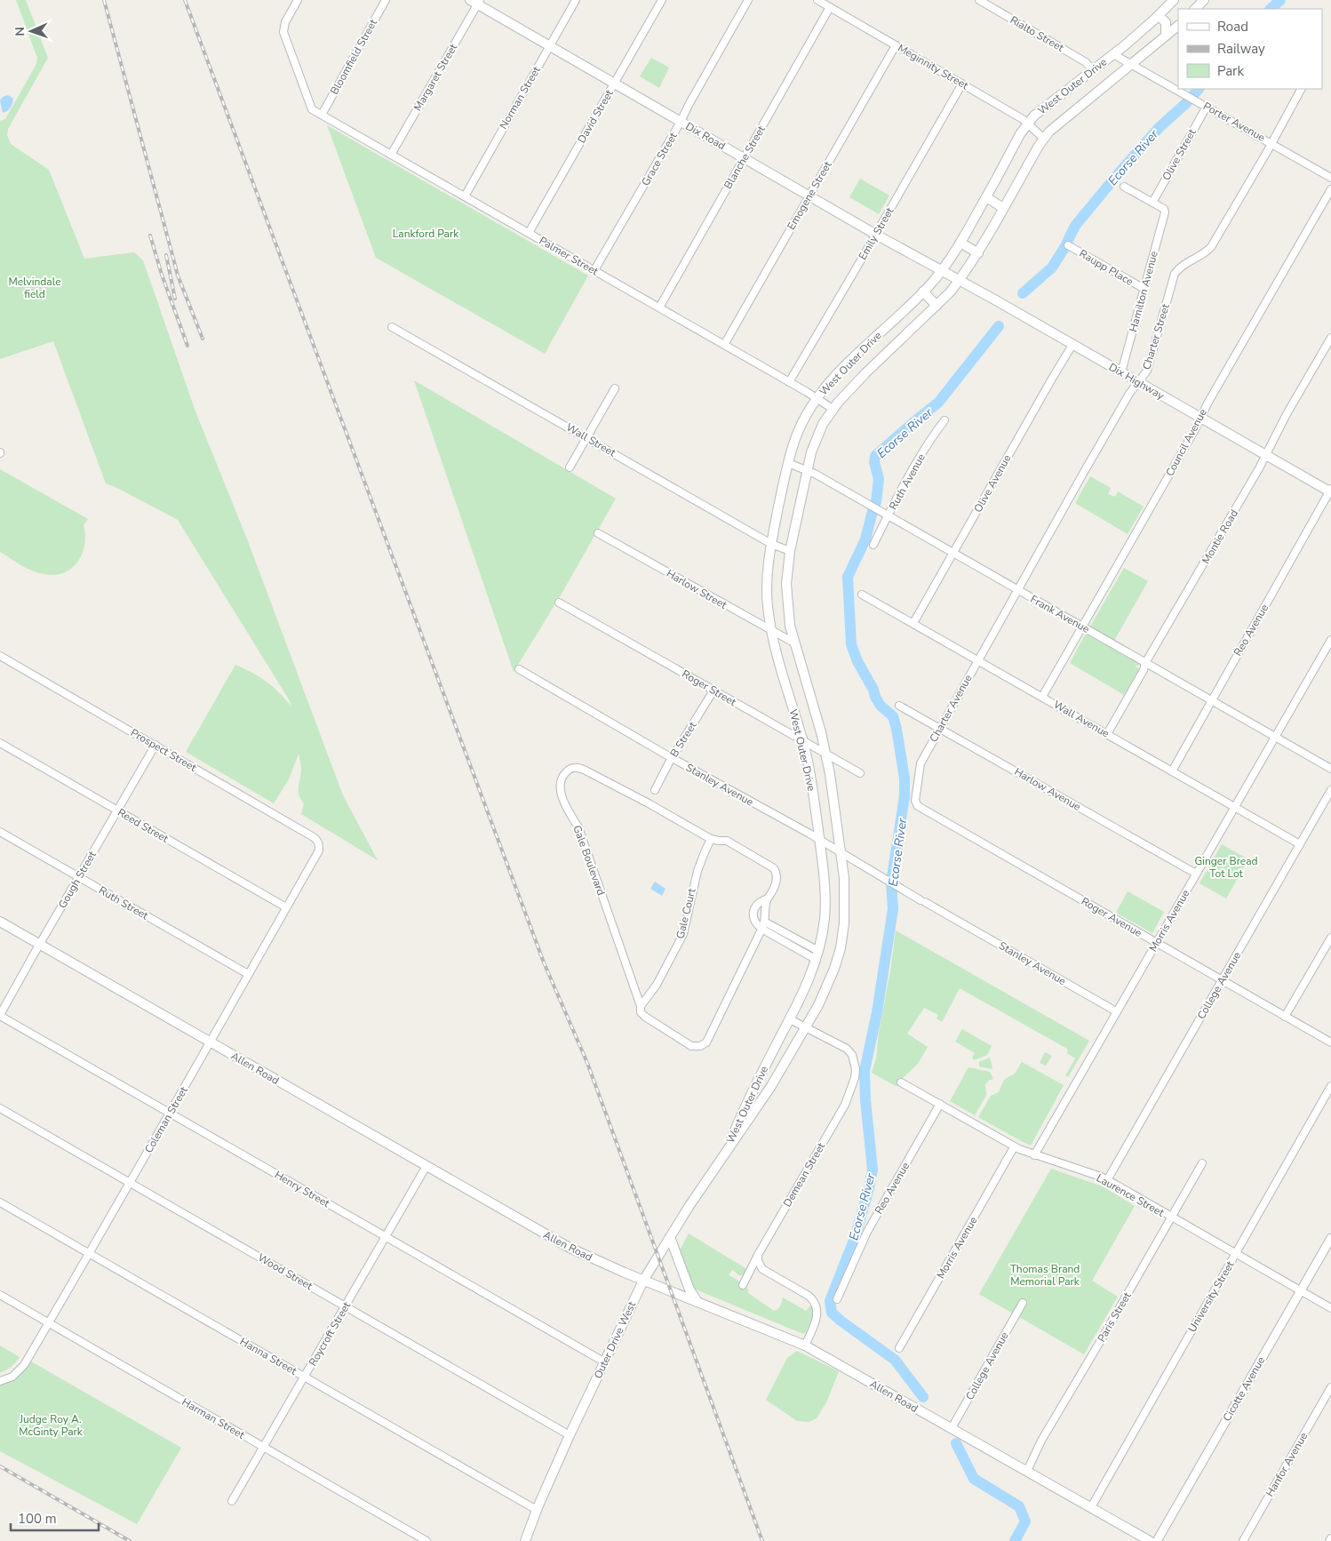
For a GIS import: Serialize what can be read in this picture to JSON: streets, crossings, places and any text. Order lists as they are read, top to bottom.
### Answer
{
  "streets": {
    "main road": [
      "West Outer Drive",
      "Dix Road",
      "Dix Highway",
      "Allen Road",
      "Outer Drive West"
    ],
    "street": [
      "Rialto Street",
      "Bloomfield Street",
      "Meginnity Street",
      "Margaret Street",
      "Norman Street",
      "David Street",
      "Porter Avenue",
      "Olive Street",
      "Blanche Street",
      "Grace Street",
      "Emogene Street",
      "Emily Street",
      "Palmer Street",
      "Raupp Place",
      "Hamilton Avenue",
      "Charter Street",
      "Wall Street",
      "Council Avenue",
      "Ruth Avenue",
      "Olive Avenue",
      "Montie Road",
      "Harlow Street",
      "Frank Avenue",
      "Reo Avenue",
      "Roger Street",
      "Charter Avenue",
      "Wall Avenue",
      "B Street",
      "Prospect Street",
      "Stanley Avenue",
      "Harlow Avenue",
      "Reed Street",
      "Gale Boulevard",
      "Gough Street",
      "Ruth Street",
      "Gale Court",
      "Roger Avenue",
      "Morris Avenue",
      "College Avenue",
      "Coleman Street",
      "Demean Street",
      "Henry Street",
      "Laurence Street",
      "Wood Street",
      "University Street",
      "Paris Street",
      "Roycroft Street",
      "Hanna Street",
      "Cicotte Avenue",
      "Harman Street",
      "Hanfor Avenue"
    ]
  },
  "crossings": [
    ["Rialto Street", "West Outer Drive"],
    ["Bloomfield Street", "Palmer Street"],
    ["Meginnity Street", "West Outer Drive"],
    ["Meginnity Street", "Blanche Street"],
    ["Meginnity Street", "Emogene Street"],
    ["Meginnity Street", "Emily Street"],
    ["Margaret Street", "Dix Road"],
    ["Margaret Street", "Palmer Street"],
    ["West Outer Drive", "Porter Avenue"],
    ["West Outer Drive", "Dix Road"],
    ["West Outer Drive", "Palmer Street"],
    ["West Outer Drive", "Dix Highway"],
    ["West Outer Drive", "Wall Street"],
    ["West Outer Drive", "Harlow Street"],
    ["West Outer Drive", "Frank Avenue"],
    ["West Outer Drive", "Roger Street"],
    ["West Outer Drive", "Stanley Avenue"],
    ["West Outer Drive", "Demean Street"],
    ["West Outer Drive", "Outer Drive West"],
    ["Norman Street", "Dix Road"],
    ["Norman Street", "Palmer Street"],
    ["David Street", "Dix Road"],
    ["David Street", "Palmer Street"],
    ["Porter Avenue", "Olive Street"],
    ["Porter Avenue", "Charter Street"],
    ["Dix Road", "Blanche Street"],
    ["Dix Road", "Grace Street"],
    ["Dix Road", "Emogene Street"],
    ["Dix Road", "Emily Street"],
    ["Dix Road", "Dix Highway"],
    ["Olive Street", "Hamilton Avenue"],
    ["Blanche Street", "Palmer Street"],
    ["Grace Street", "Palmer Street"],
    ["Emogene Street", "Palmer Street"],
    ["Emily Street", "Palmer Street"],
    ["Raupp Place", "Hamilton Avenue"],
    ["Hamilton Avenue", "Dix Highway"],
    ["Charter Street", "Dix Highway"],
    ["Charter Street", "Frank Avenue"],
    ["Charter Street", "Charter Avenue"],
    ["Dix Highway", "Council Avenue"],
    ["Dix Highway", "Olive Avenue"],
    ["Dix Highway", "Montie Road"],
    ["Dix Highway", "Reo Avenue"],
    ["Council Avenue", "Frank Avenue"],
    ["Council Avenue", "Wall Avenue"],
    ["Ruth Avenue", "Frank Avenue"],
    ["Olive Avenue", "Frank Avenue"],
    ["Olive Avenue", "Wall Avenue"],
    ["Montie Road", "Frank Avenue"],
    ["Montie Road", "Wall Avenue"],
    ["Frank Avenue", "Reo Avenue"],
    ["Frank Avenue", "Morris Avenue"],
    ["Reo Avenue", "Wall Avenue"],
    ["Reo Avenue", "Laurence Street"],
    ["Roger Street", "B Street"],
    ["Charter Avenue", "Wall Avenue"],
    ["Charter Avenue", "Harlow Avenue"],
    ["Charter Avenue", "Roger Avenue"],
    ["Wall Avenue", "Morris Avenue"],
    ["Wall Avenue", "College Avenue"],
    ["B Street", "Stanley Avenue"],
    ["Prospect Street", "Gough Street"],
    ["Prospect Street", "Coleman Street"],
    ["Stanley Avenue", "Morris Avenue"],
    ["Harlow Avenue", "Morris Avenue"],
    ["Reed Street", "Gough Street"],
    ["Reed Street", "Coleman Street"],
    ["Gale Boulevard", "Gale Court"],
    ["Gough Street", "Ruth Street"],
    ["Gough Street", "Allen Road"],
    ["Gough Street", "Henry Street"],
    ["Ruth Street", "Coleman Street"],
    ["Roger Avenue", "Morris Avenue"],
    ["Roger Avenue", "College Avenue"],
    ["Morris Avenue", "Laurence Street"],
    ["College Avenue", "Allen Road"],
    ["College Avenue", "Laurence Street"],
    ["Allen Road", "Coleman Street"],
    ["Allen Road", "University Street"],
    ["Allen Road", "Paris Street"],
    ["Allen Road", "Roycroft Street"],
    ["Allen Road", "Outer Drive West"],
    ["Coleman Street", "Henry Street"],
    ["Coleman Street", "Wood Street"],
    ["Coleman Street", "Hanna Street"],
    ["Coleman Street", "Harman Street"],
    ["Henry Street", "Roycroft Street"],
    ["Henry Street", "Outer Drive West"],
    ["Laurence Street", "University Street"],
    ["Laurence Street", "Paris Street"],
    ["Laurence Street", "Cicotte Avenue"],
    ["Wood Street", "Roycroft Street"],
    ["Wood Street", "Outer Drive West"],
    ["Roycroft Street", "Hanna Street"],
    ["Roycroft Street", "Harman Street"],
    ["Outer Drive West", "Hanna Street"]
  ],
  "water": ["Ecorse River"],
  "parks": [
    "Lankford Park",
    "Melvindale field",
    "Ginger Bread Tot Lot",
    "Thomas Brand Memorial Park",
    "Judge Roy A. McGinty Park"
  ],
  "legend": ["Road", "Railway", "Park"],
  "scale_bar": "100 m",
  "north": "left"
}
